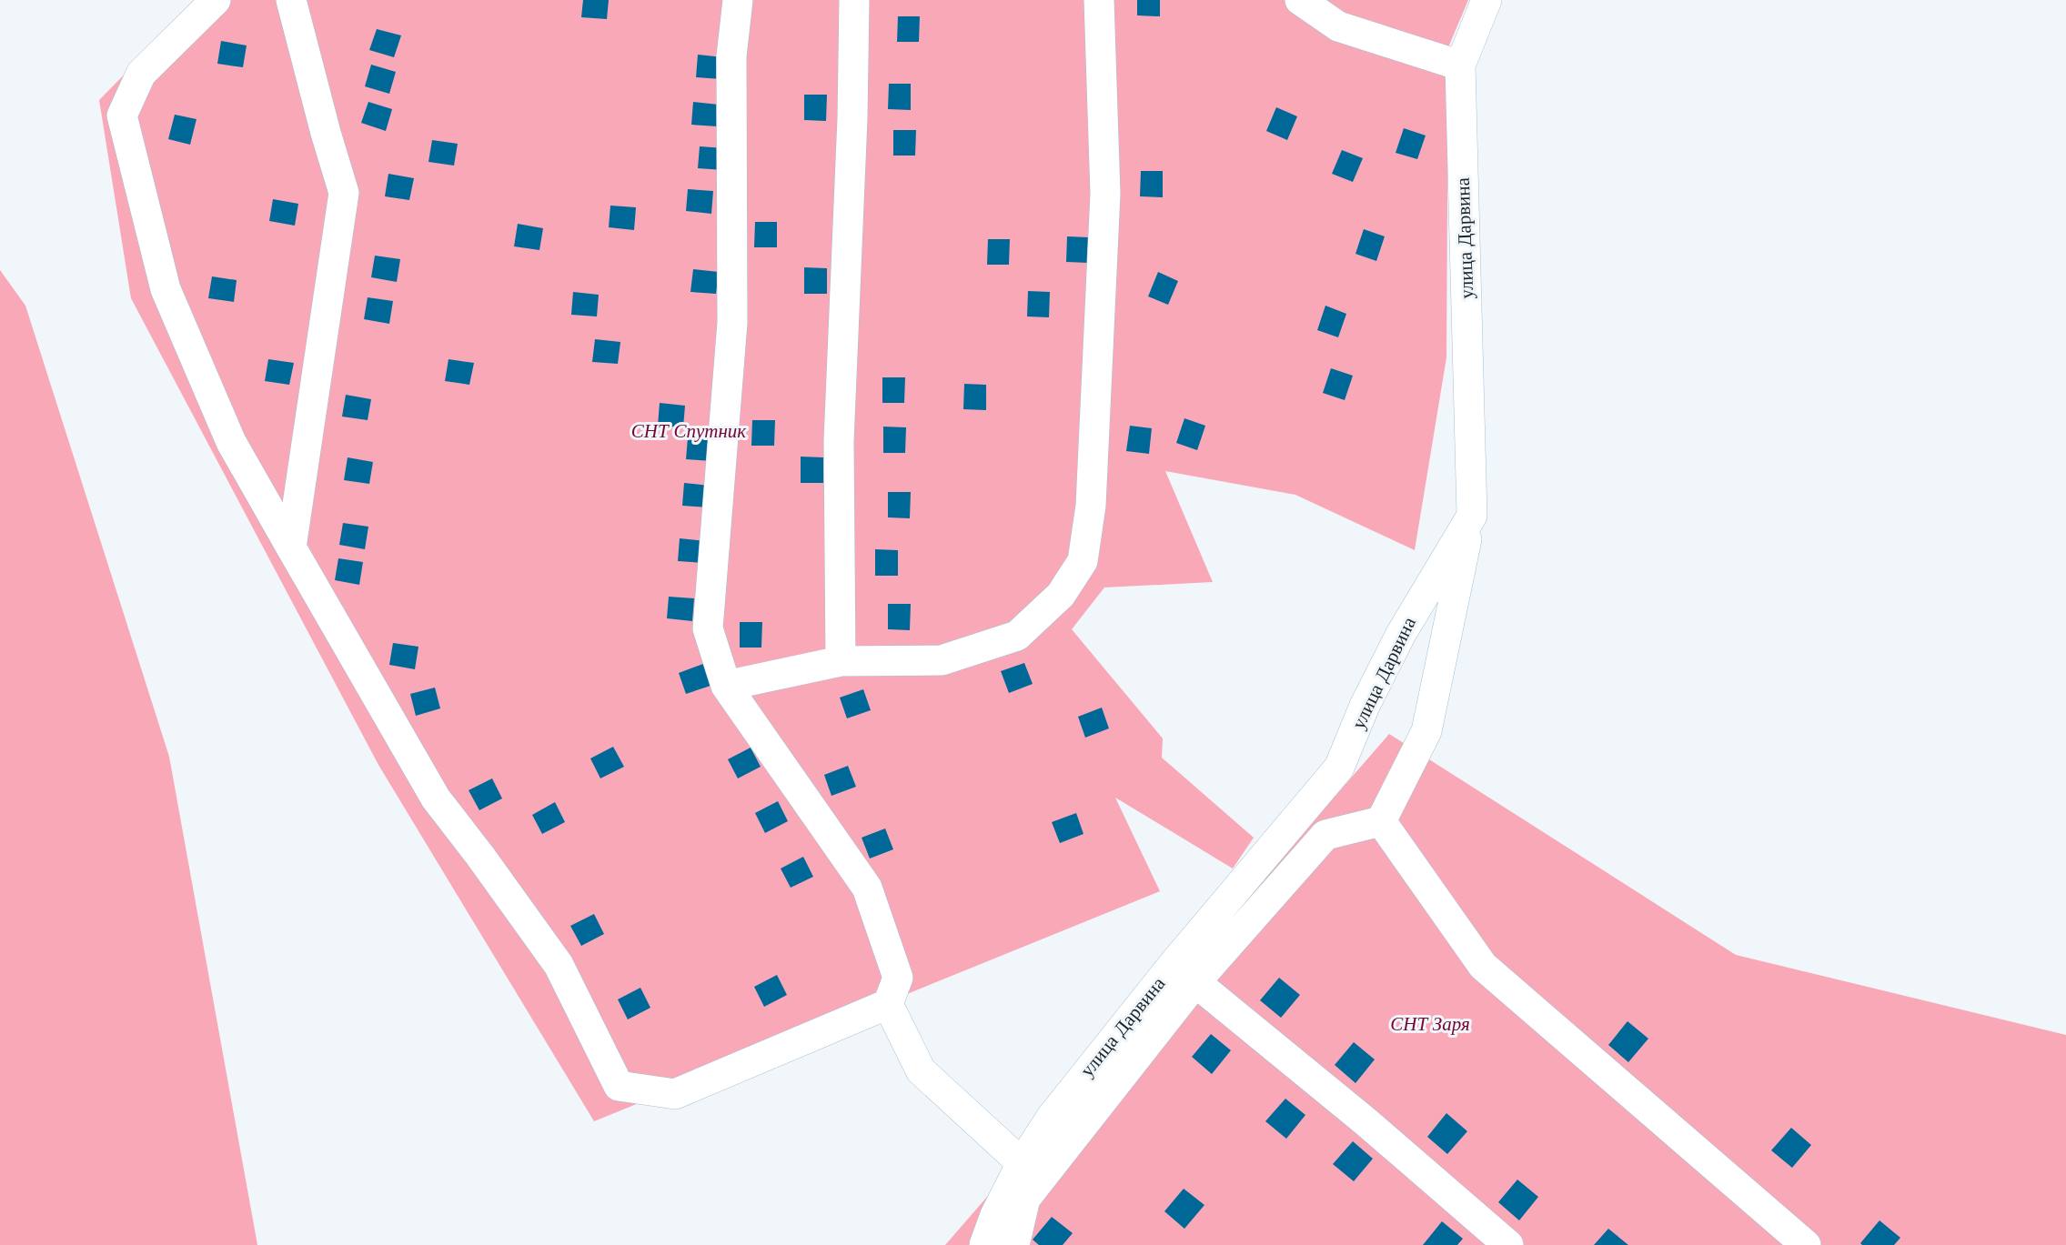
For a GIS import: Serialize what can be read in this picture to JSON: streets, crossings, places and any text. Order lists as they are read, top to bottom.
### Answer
{
  "streets": {
    "street": ["улица Дарвина"]
  },
  "parks": ["СНТ Спутник", "СНТ Заря"]
}
